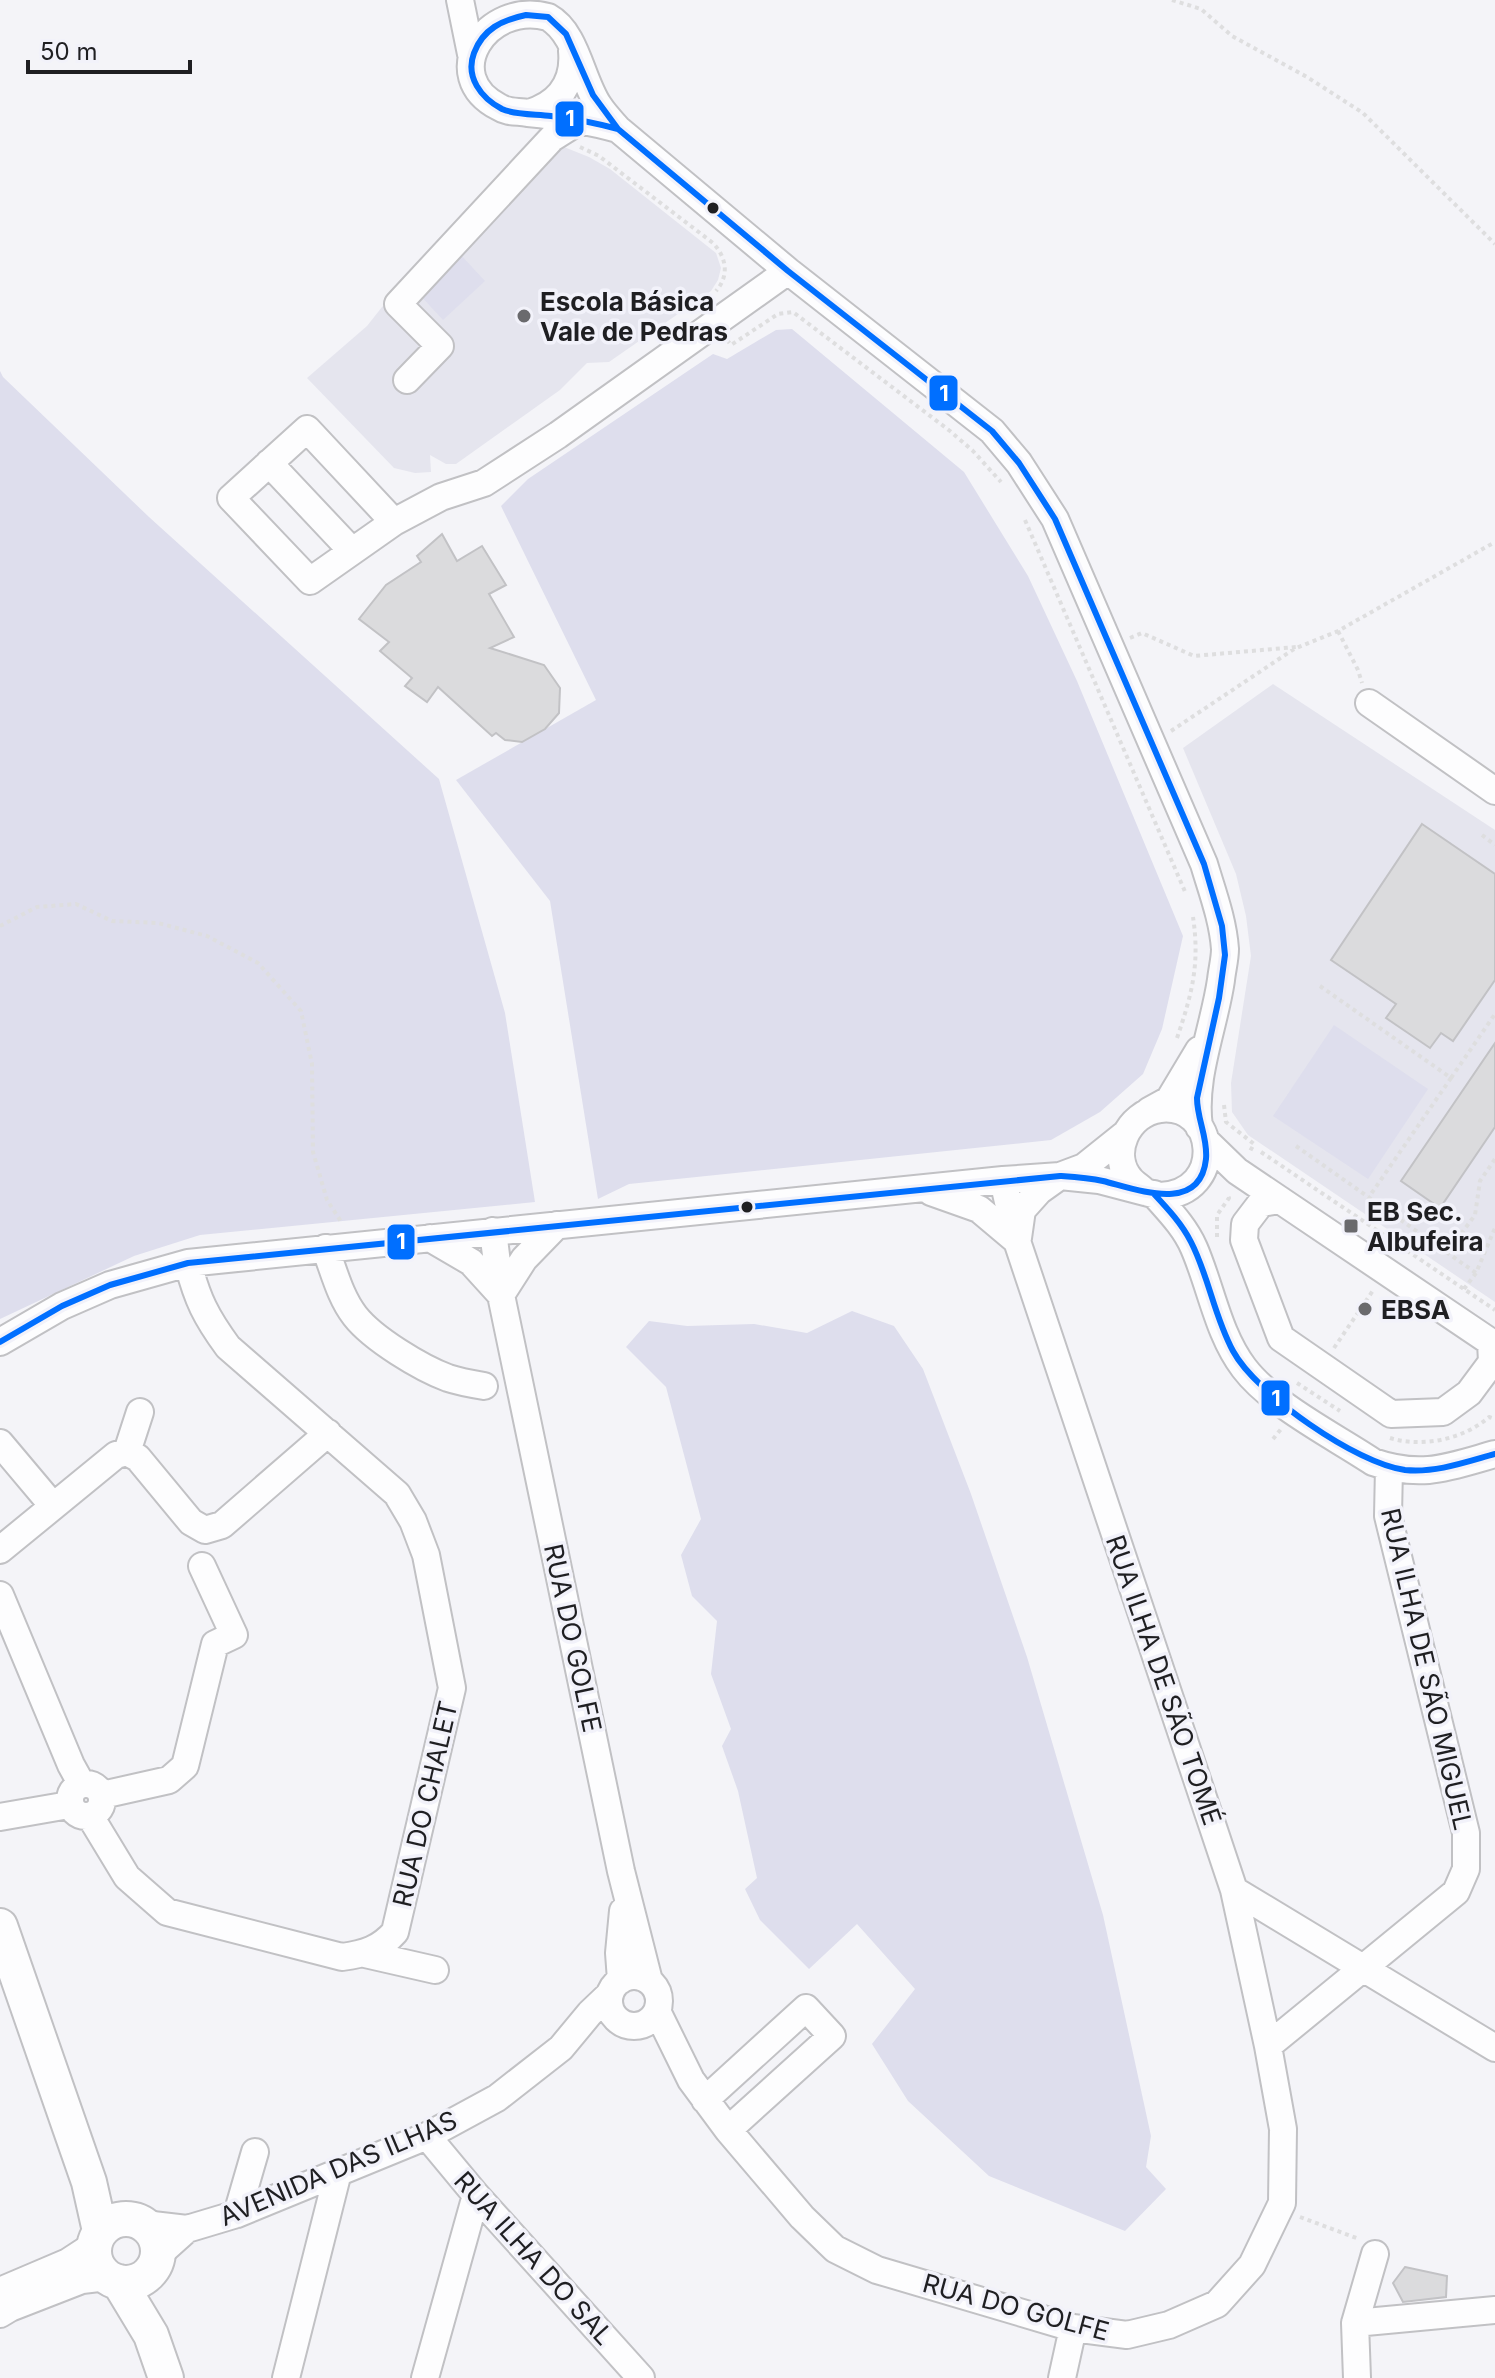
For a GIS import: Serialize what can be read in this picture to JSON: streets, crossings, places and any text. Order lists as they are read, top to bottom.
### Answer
{
  "streets": {
    "street": [
      "RUA DO GOLFE",
      "RUA ILHA DE SÃO MIGUEL",
      "RUA ILHA DE SÃO TOMÉ",
      "RUA DO CHALET",
      "AVENIDA DAS ILHAS",
      "RUA ILHA DO SAL"
    ]
  },
  "crossings": [
    ["RUA DO GOLFE", "RUA ILHA DE SÃO MIGUEL"],
    ["RUA DO GOLFE", "RUA ILHA DE SÃO TOMÉ"],
    ["RUA DO GOLFE", "AVENIDA DAS ILHAS"],
    ["RUA ILHA DE SÃO MIGUEL", "RUA ILHA DE SÃO TOMÉ"],
    ["AVENIDA DAS ILHAS", "RUA ILHA DO SAL"]
  ],
  "places": {
    "other": ["Escola Básica Vale de Pedras", "EBSA"],
    "transit": ["EB Sec. Albufeira"]
  },
  "lines": ["transit line 1"],
  "scale_bar": "50 m"
}
